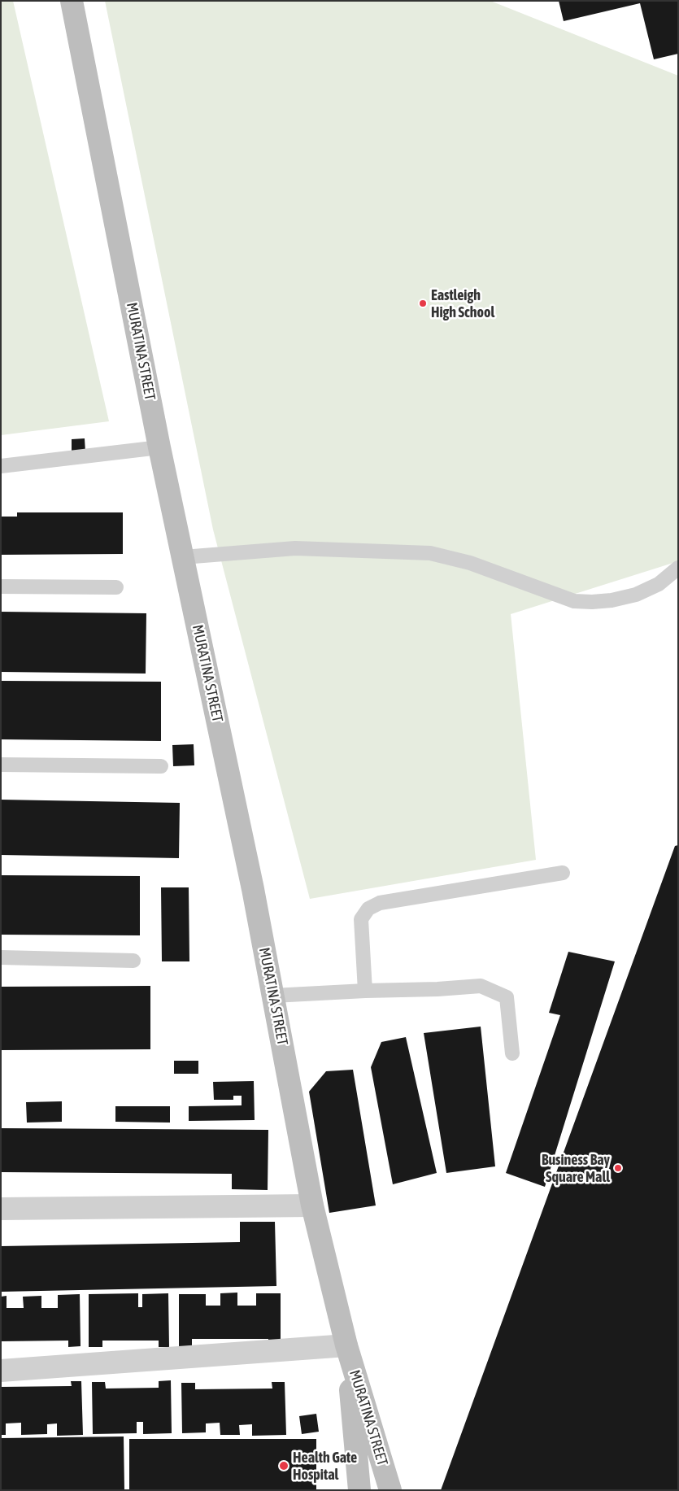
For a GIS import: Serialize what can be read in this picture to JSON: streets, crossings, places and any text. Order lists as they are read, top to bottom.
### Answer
{
  "streets": {
    "main road": ["MURATINA STREET"]
  },
  "places": ["Eastleigh High School", "Business Bay Square Mall", "Health Gate Hospital"]
}
